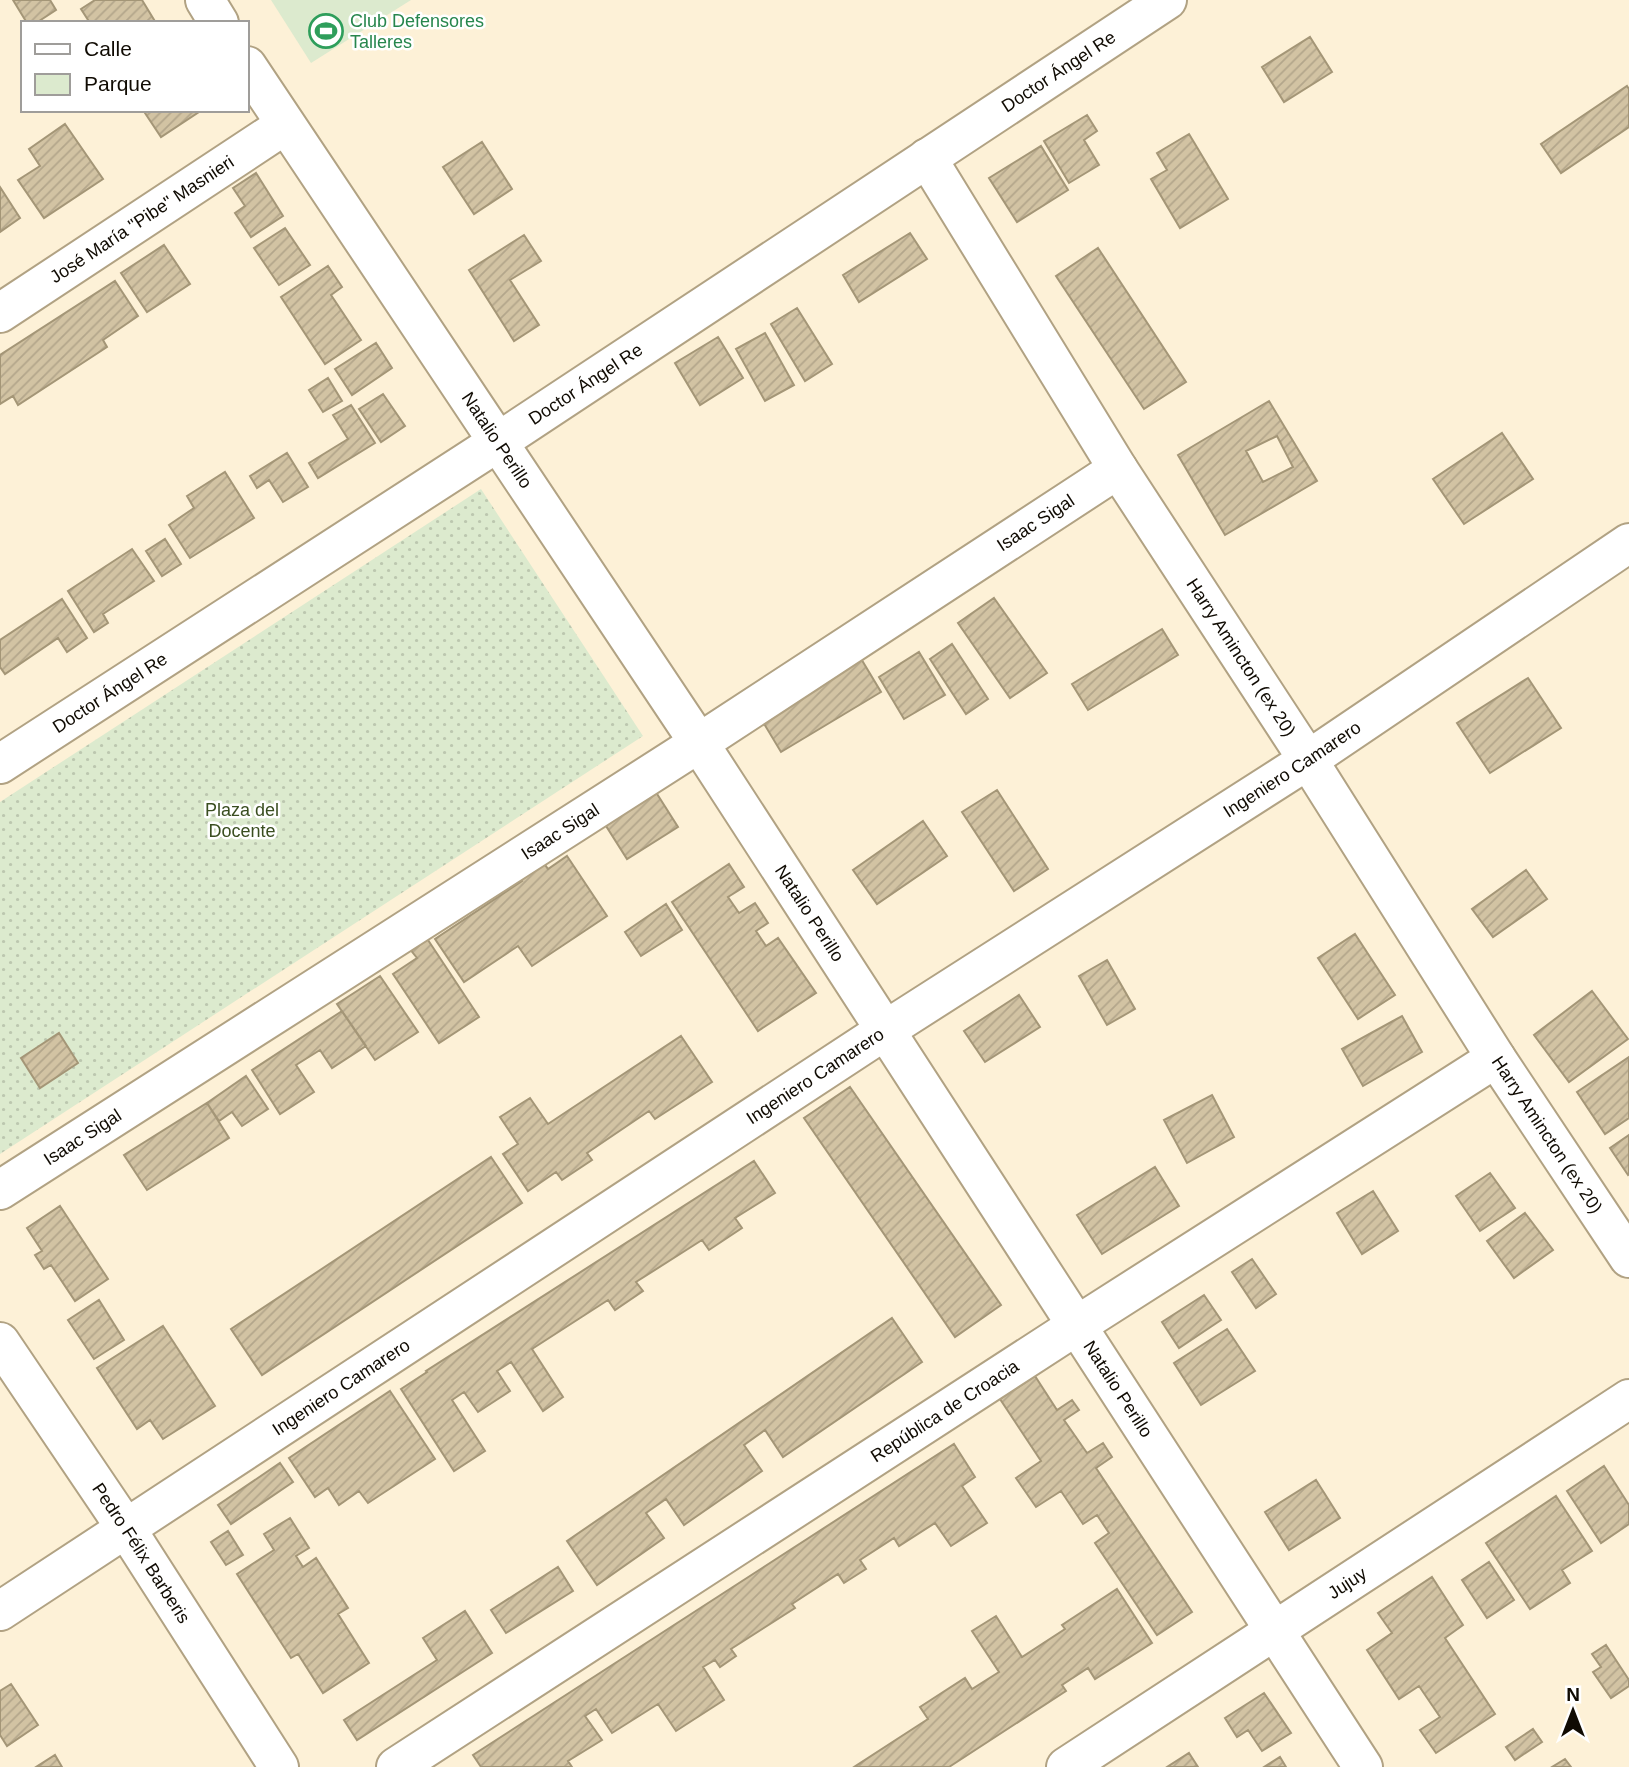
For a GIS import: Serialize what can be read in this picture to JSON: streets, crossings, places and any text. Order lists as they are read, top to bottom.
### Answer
{
  "streets": {
    "street": [
      "Doctor Ángel Re",
      "José María \"Pibe\" Masnieri",
      "Natalio Perillo",
      "Isaac Sigal",
      "Harry Amincton (ex 20)",
      "Ingeniero Camarero",
      "República de Croacia",
      "Pedro Félix Barberis",
      "Jujuy"
    ]
  },
  "crossings": [
    ["Doctor Ángel Re", "Natalio Perillo"],
    ["Doctor Ángel Re", "Harry Amincton (ex 20)"],
    ["José María \"Pibe\" Masnieri", "Natalio Perillo"],
    ["Natalio Perillo", "Isaac Sigal"],
    ["Natalio Perillo", "Ingeniero Camarero"],
    ["Natalio Perillo", "República de Croacia"],
    ["Natalio Perillo", "Jujuy"],
    ["Isaac Sigal", "Harry Amincton (ex 20)"],
    ["Harry Amincton (ex 20)", "Ingeniero Camarero"],
    ["Harry Amincton (ex 20)", "República de Croacia"],
    ["Ingeniero Camarero", "Pedro Félix Barberis"]
  ],
  "parks": ["Plaza del Docente"],
  "places": {
    "sports": ["Club Defensores Talleres"]
  },
  "legend": ["Calle", "Parque"],
  "north": "top"
}
